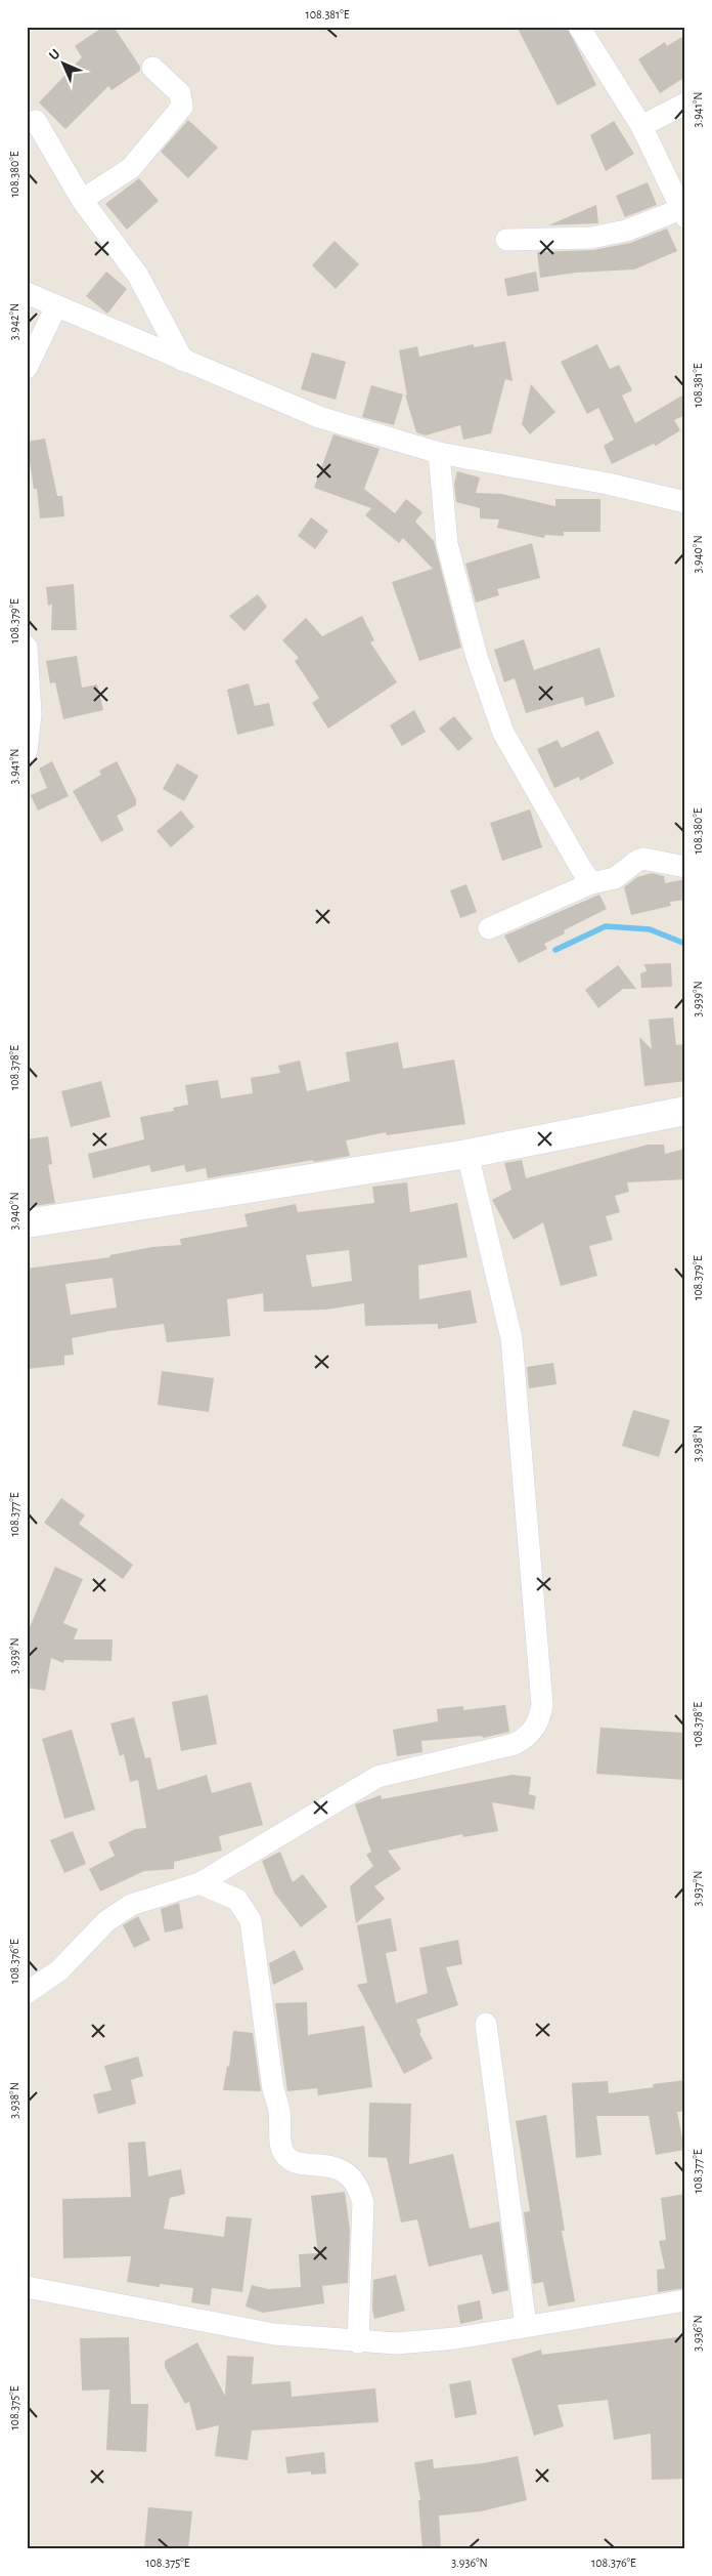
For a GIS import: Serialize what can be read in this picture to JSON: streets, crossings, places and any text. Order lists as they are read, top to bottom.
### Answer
{
  "north": "top left",
  "coordinates": [
    "108.381°E",
    "3.941°N",
    "108.380°E",
    "3.942°N",
    "3.940°N",
    "108.379°E",
    "3.939°N",
    "108.378°E",
    "3.938°N",
    "108.377°E",
    "3.937°N",
    "108.376°E",
    "3.936°N",
    "108.375°E"
  ]
}
